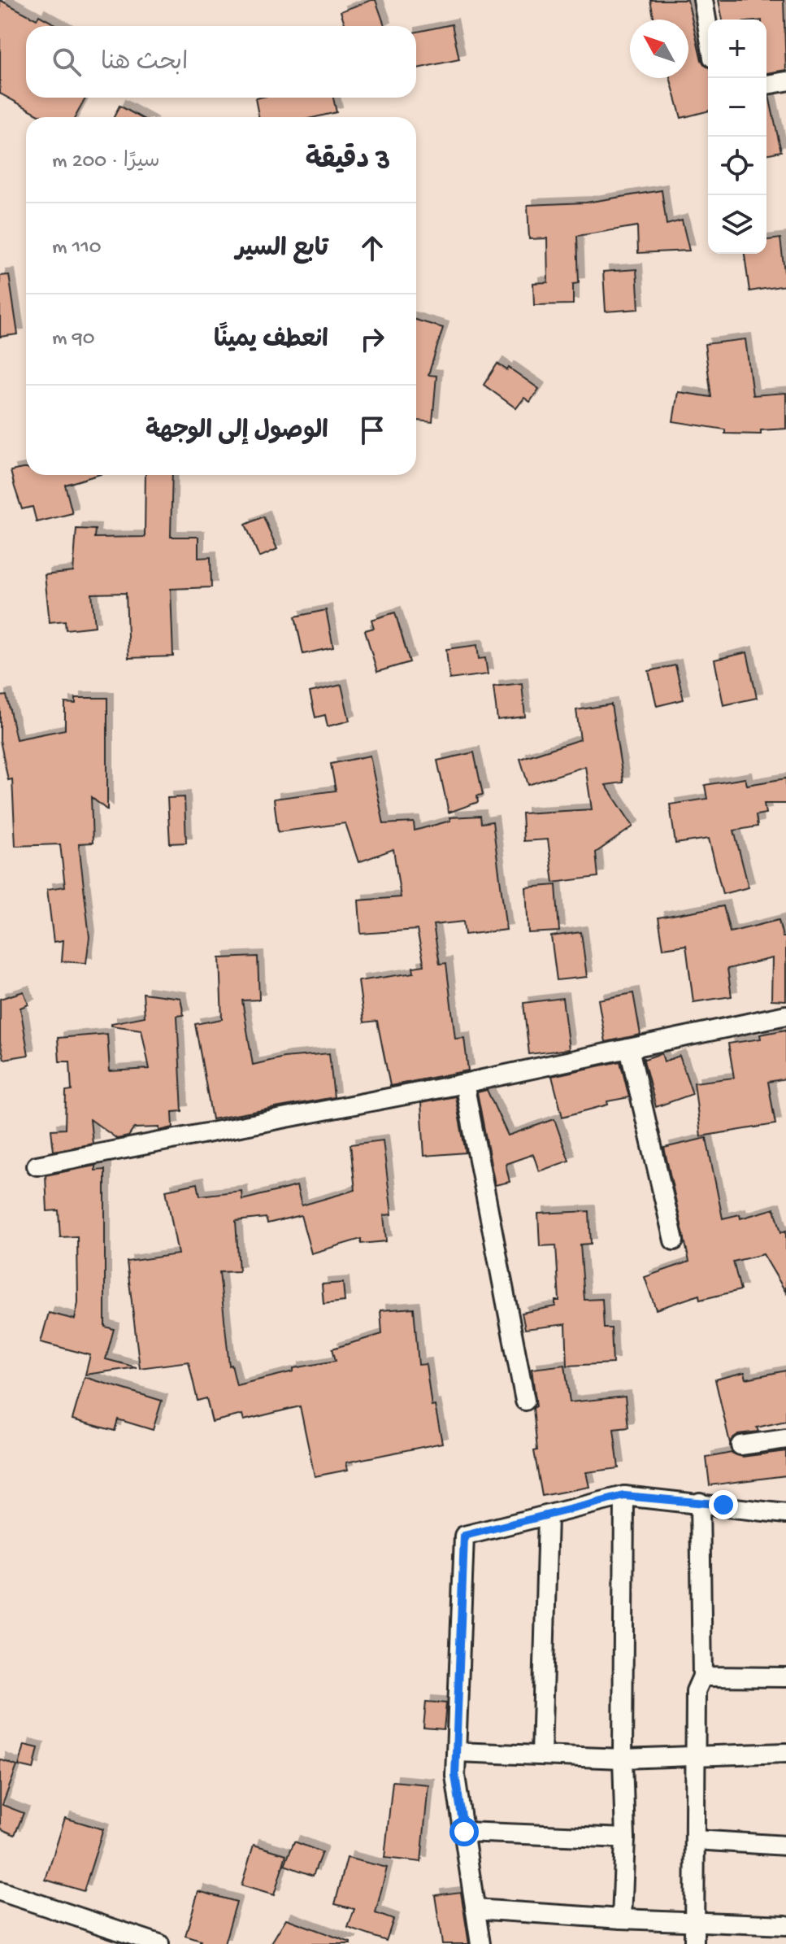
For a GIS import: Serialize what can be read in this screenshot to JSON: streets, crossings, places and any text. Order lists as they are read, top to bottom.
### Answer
{
  "north": "top left",
  "page": {
    "map_buttons": ["+", "−"],
    "search": "ابحث هنا",
    "heading": ["3 دقيقة", "سيرًا · 200 m"],
    "list": [
      ["تابع السير", "110 m"],
      ["انعطف يمينًا", "90 m"],
      "الوصول إلى الوجهة"
    ]
  }
}
